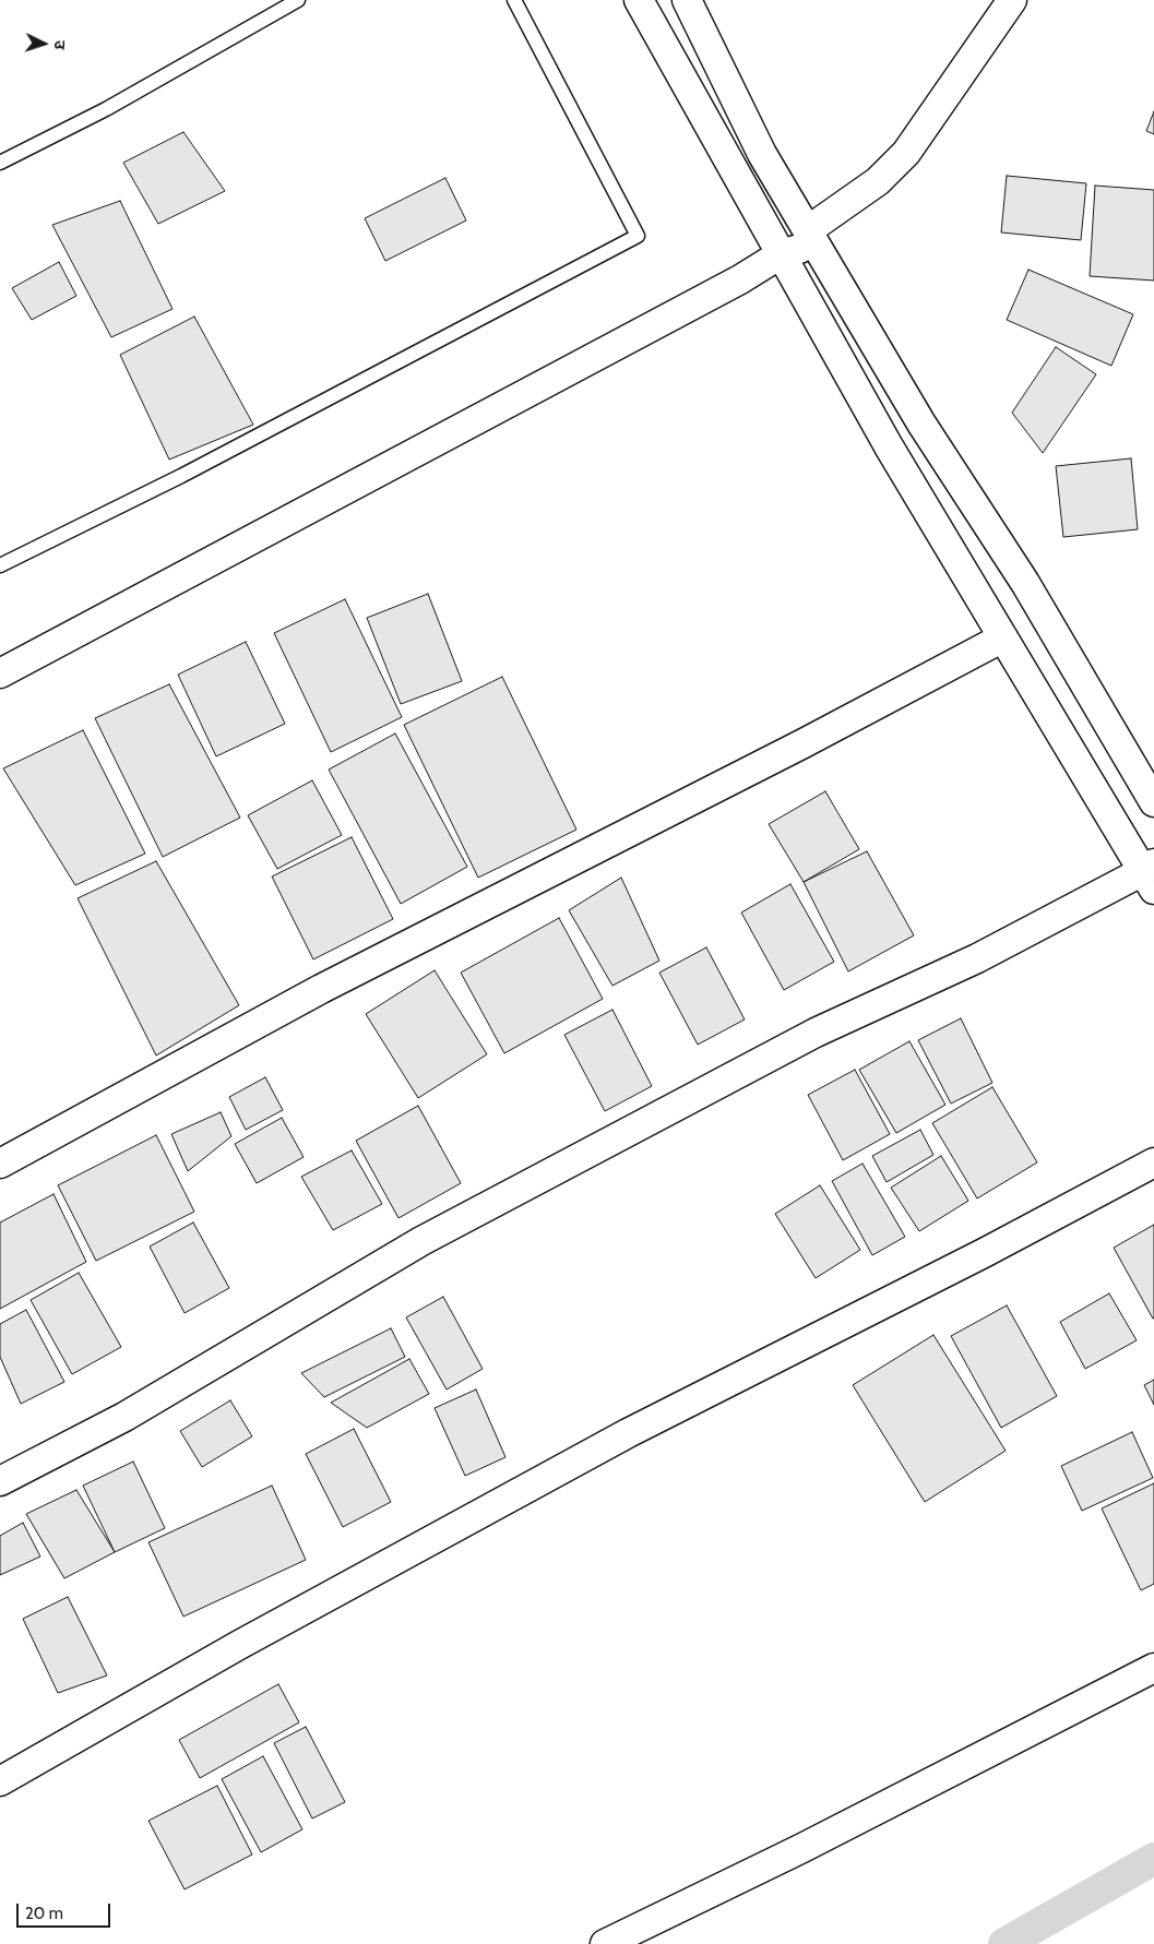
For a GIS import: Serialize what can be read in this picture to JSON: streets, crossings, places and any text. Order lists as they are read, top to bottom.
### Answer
{
  "scale_bar": "20 m",
  "north": "right"
}
